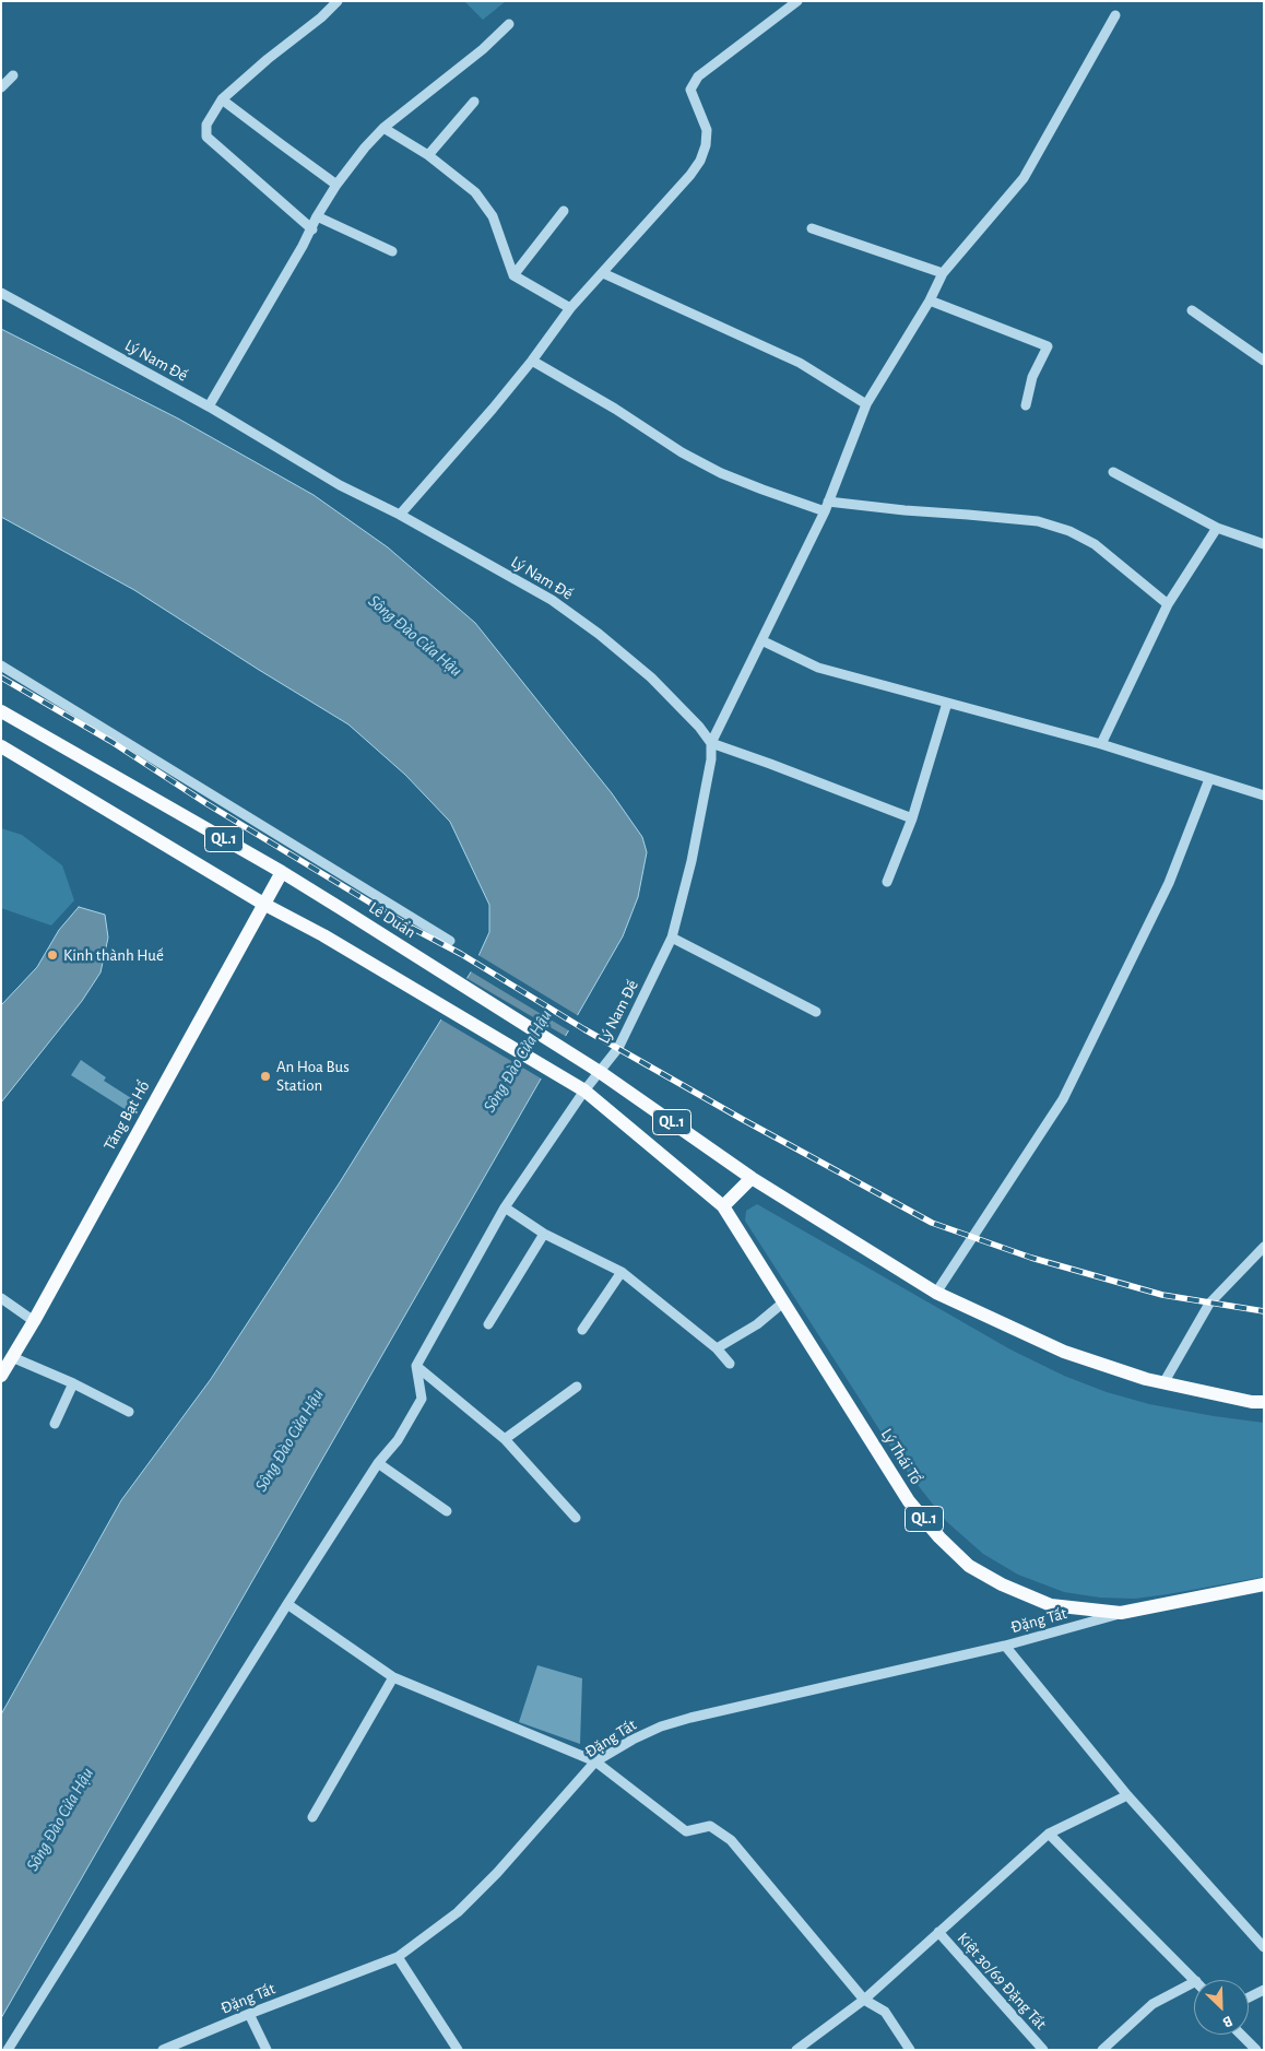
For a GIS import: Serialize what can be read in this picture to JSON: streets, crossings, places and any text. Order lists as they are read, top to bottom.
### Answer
{
  "streets": {
    "main road": [
      "QL.1",
      "Lê Duẩn",
      "Tăng Bạt Hổ",
      "Lý Thái Tổ"
    ],
    "street": ["Lý Nam Đế", "Đặng Tất", "Kiệt 30/69 Đặng Tất"]
  },
  "crossings": [
    ["Lý Nam Đế", "QL.1"],
    ["Lý Nam Đế", "Lê Duẩn"],
    ["QL.1", "Lê Duẩn"],
    ["QL.1", "Tăng Bạt Hổ"],
    ["QL.1", "Lý Thái Tổ"],
    ["Lê Duẩn", "Tăng Bạt Hổ"],
    ["Lý Thái Tổ", "Đặng Tất"]
  ],
  "water": ["Sông Đào Cửa Hậu"],
  "places": ["Kinh thành Huế", "An Hoa Bus Station"],
  "north": "bottom right"
}
